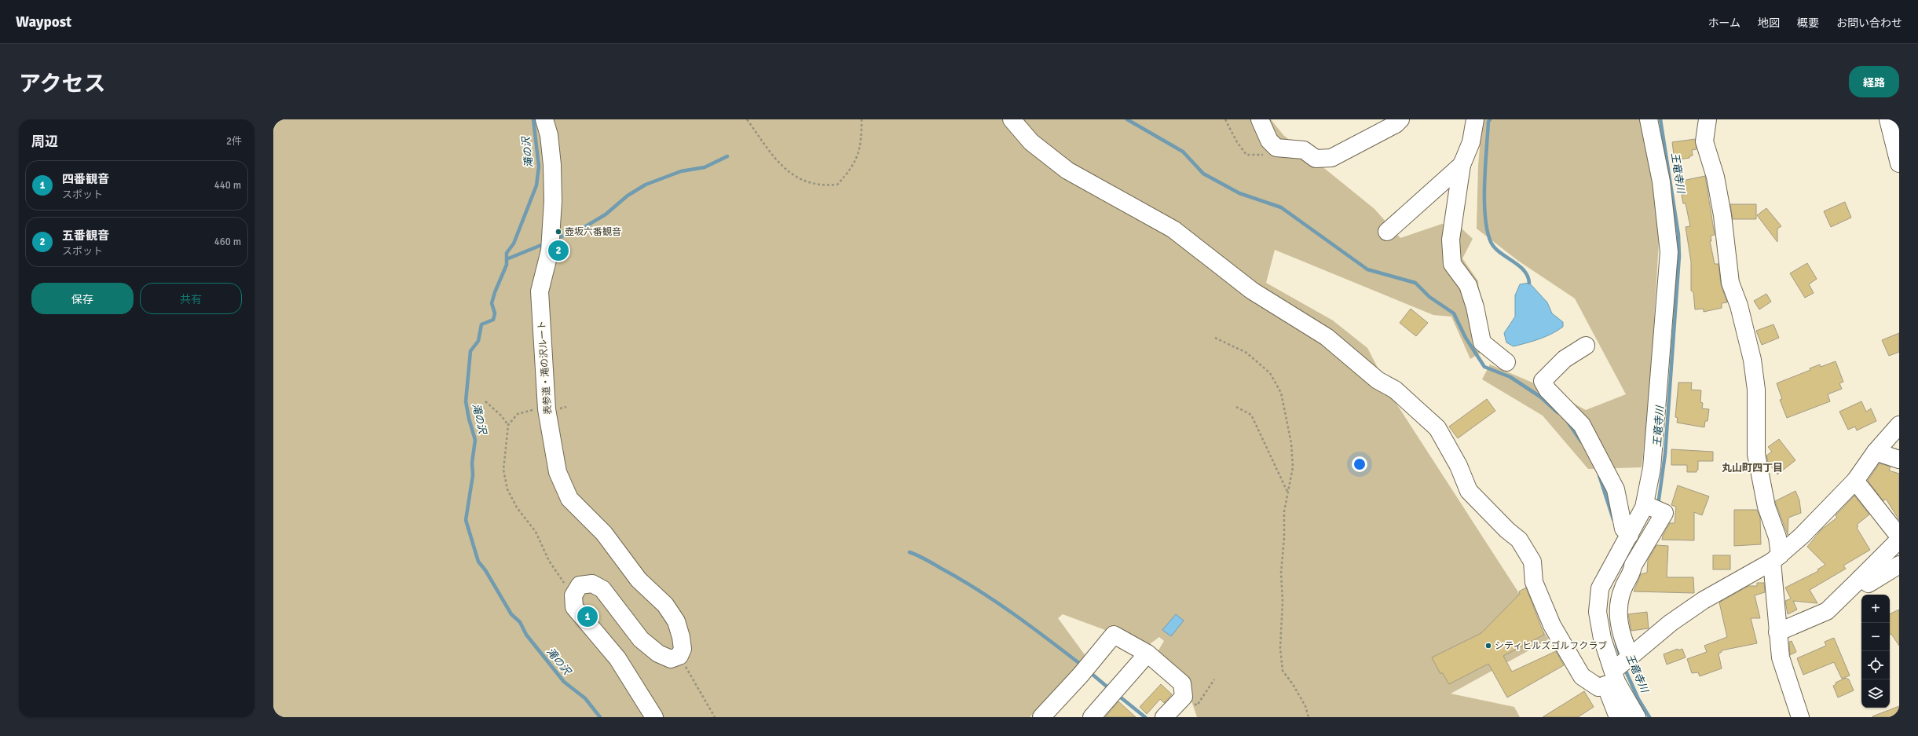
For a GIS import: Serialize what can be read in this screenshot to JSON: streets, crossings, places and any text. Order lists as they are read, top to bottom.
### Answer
{
  "streets": {
    "street": ["表参道・滝の沢ルート"]
  },
  "districts": ["丸山町四丁目"],
  "water": ["滝の沢", "王竜寺川"],
  "places": ["壺坂六番観音", "シティヒルズゴルフクラブ"],
  "page": {
    "header": "Waypost",
    "nav": [
      "ホーム",
      "地図",
      "概要",
      "お問い合わせ"
    ],
    "title": "アクセス",
    "buttons": [
      "経路",
      ["保存", "共有"]
    ],
    "heading": ["周辺", "2件"],
    "list": [
      {
        "mark": "1",
        "name": "四番観音",
        "note": "スポット",
        "value": "440 m"
      },
      {
        "mark": "2",
        "name": "五番観音",
        "note": "スポット",
        "value": "460 m"
      }
    ],
    "pins": ["2", "1"],
    "map_buttons": ["+", "−"]
  }
}
